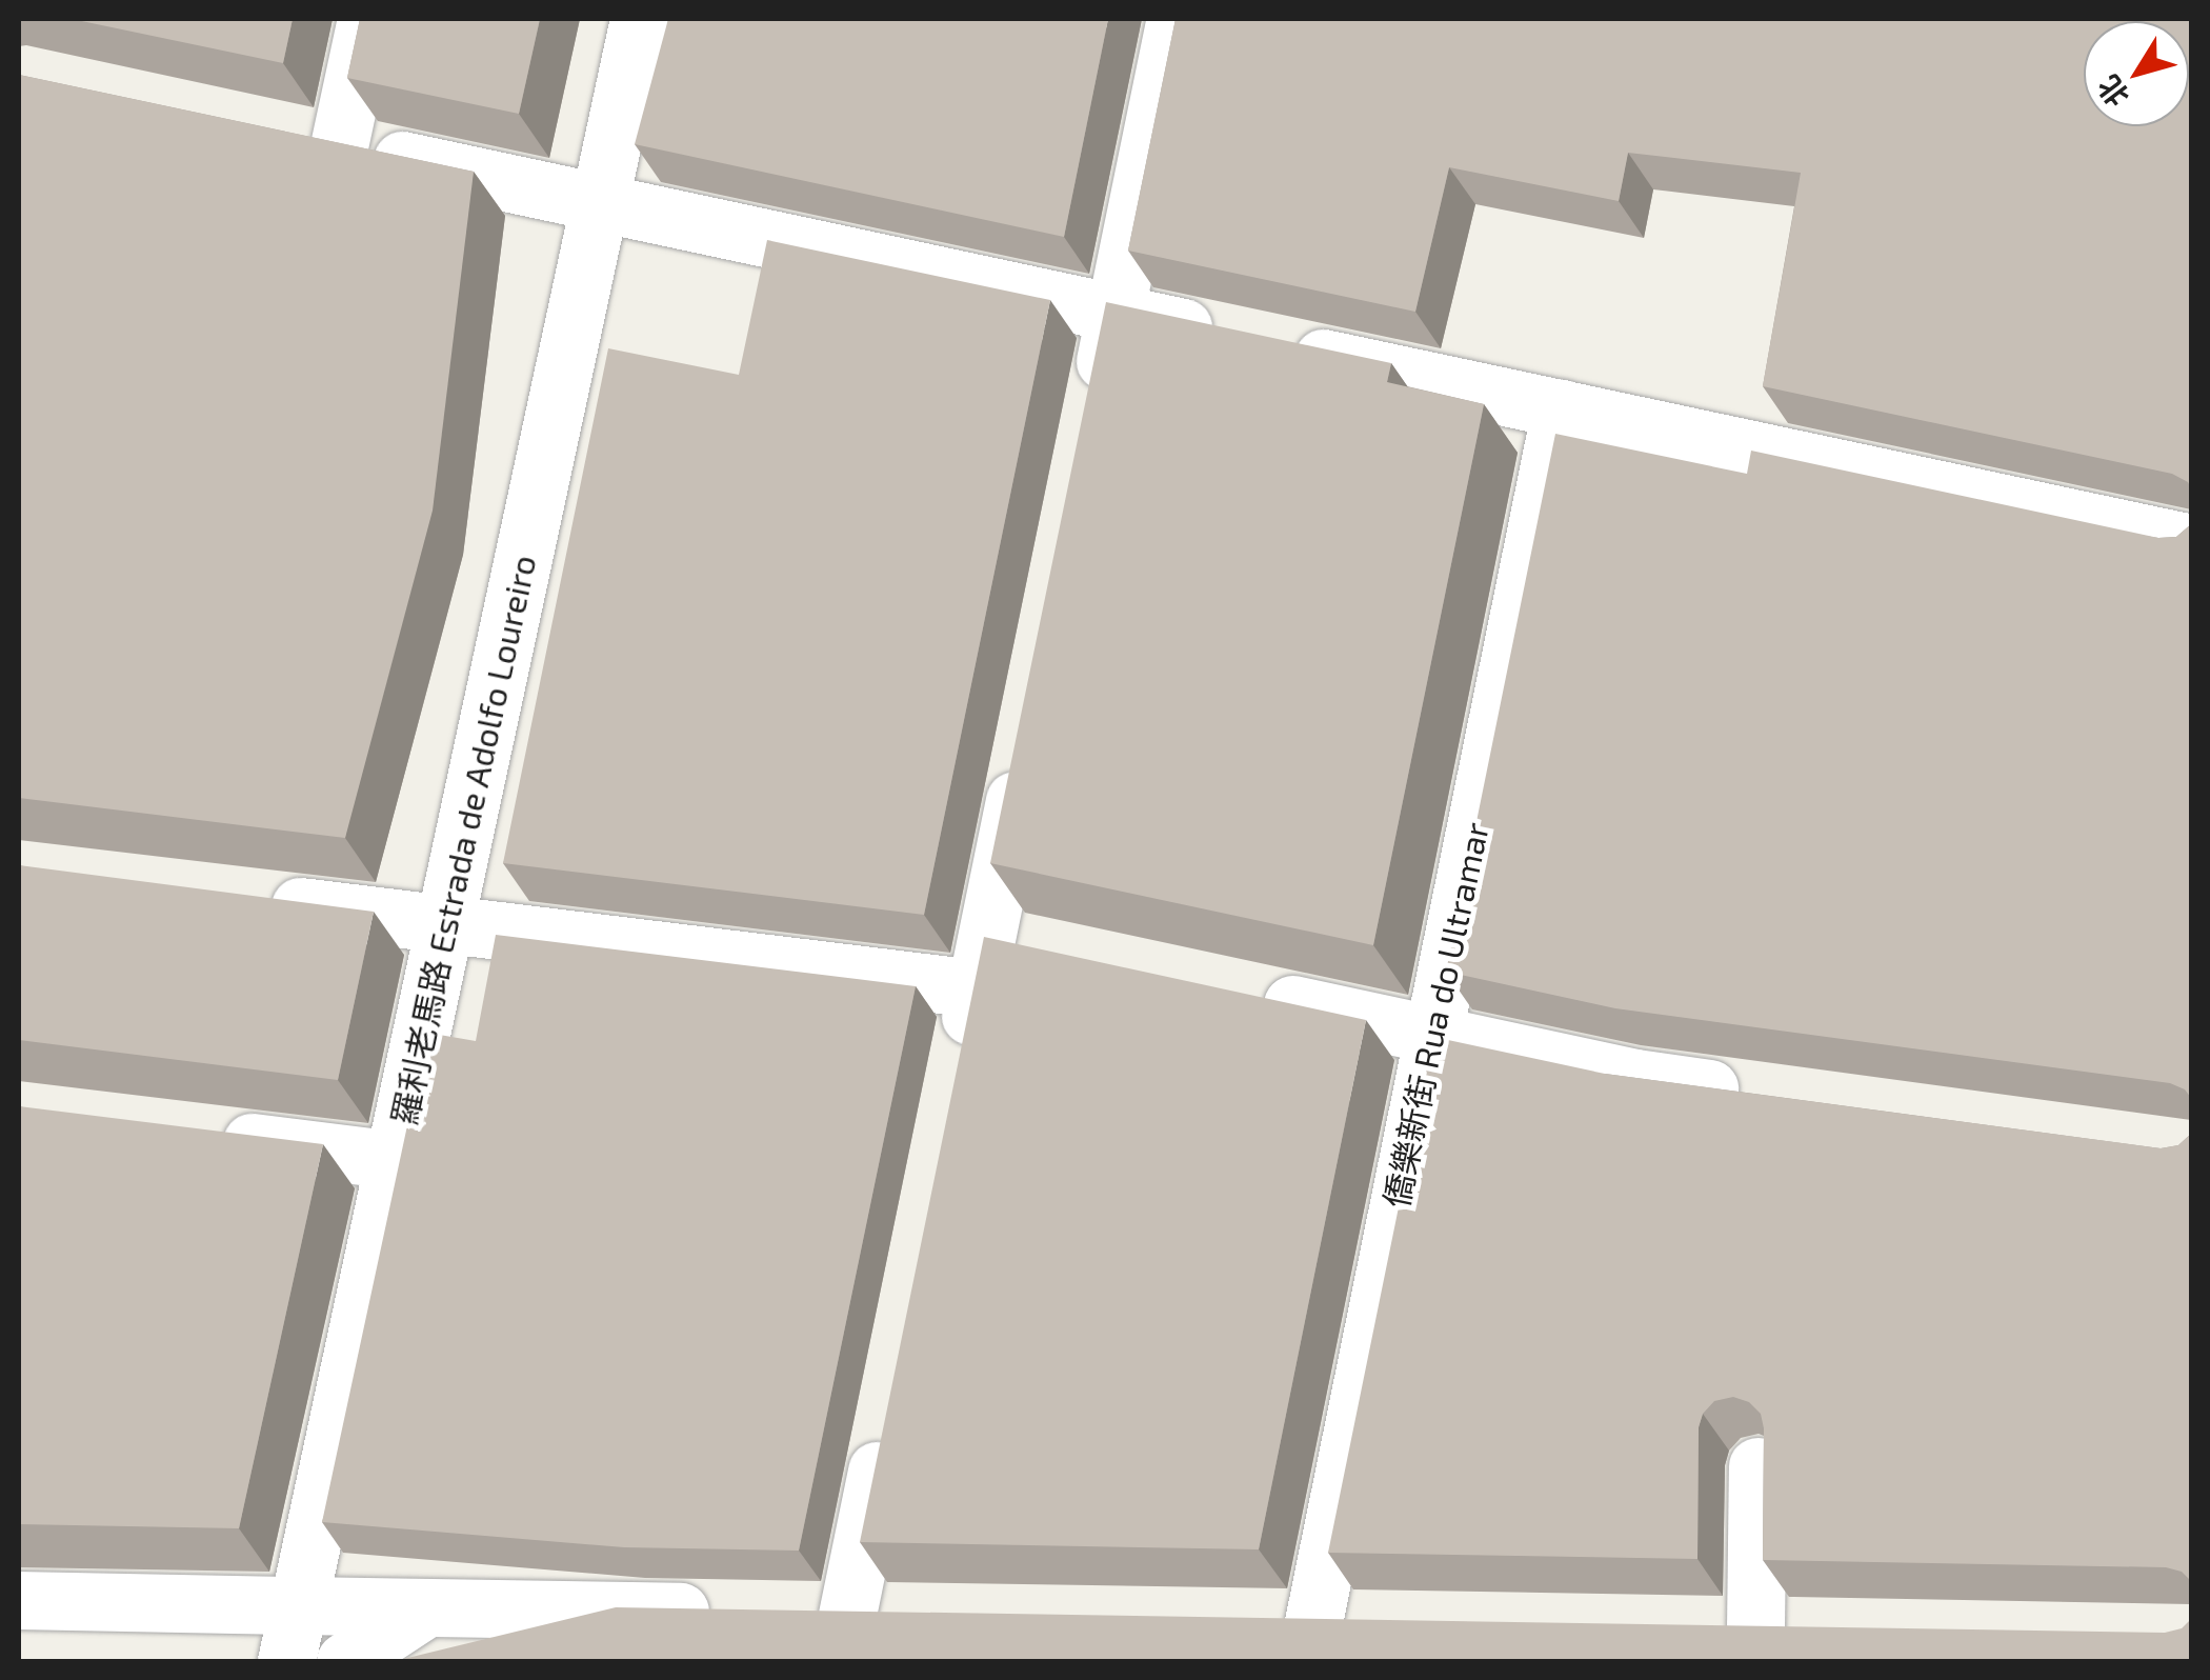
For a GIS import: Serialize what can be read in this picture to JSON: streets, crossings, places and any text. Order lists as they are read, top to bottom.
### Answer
{
  "streets": {
    "street": ["羅利老馬路 Estrada de Adolfo Loureiro", "僑樂新街 Rua do Ultramar"]
  },
  "north": "bottom left"
}
